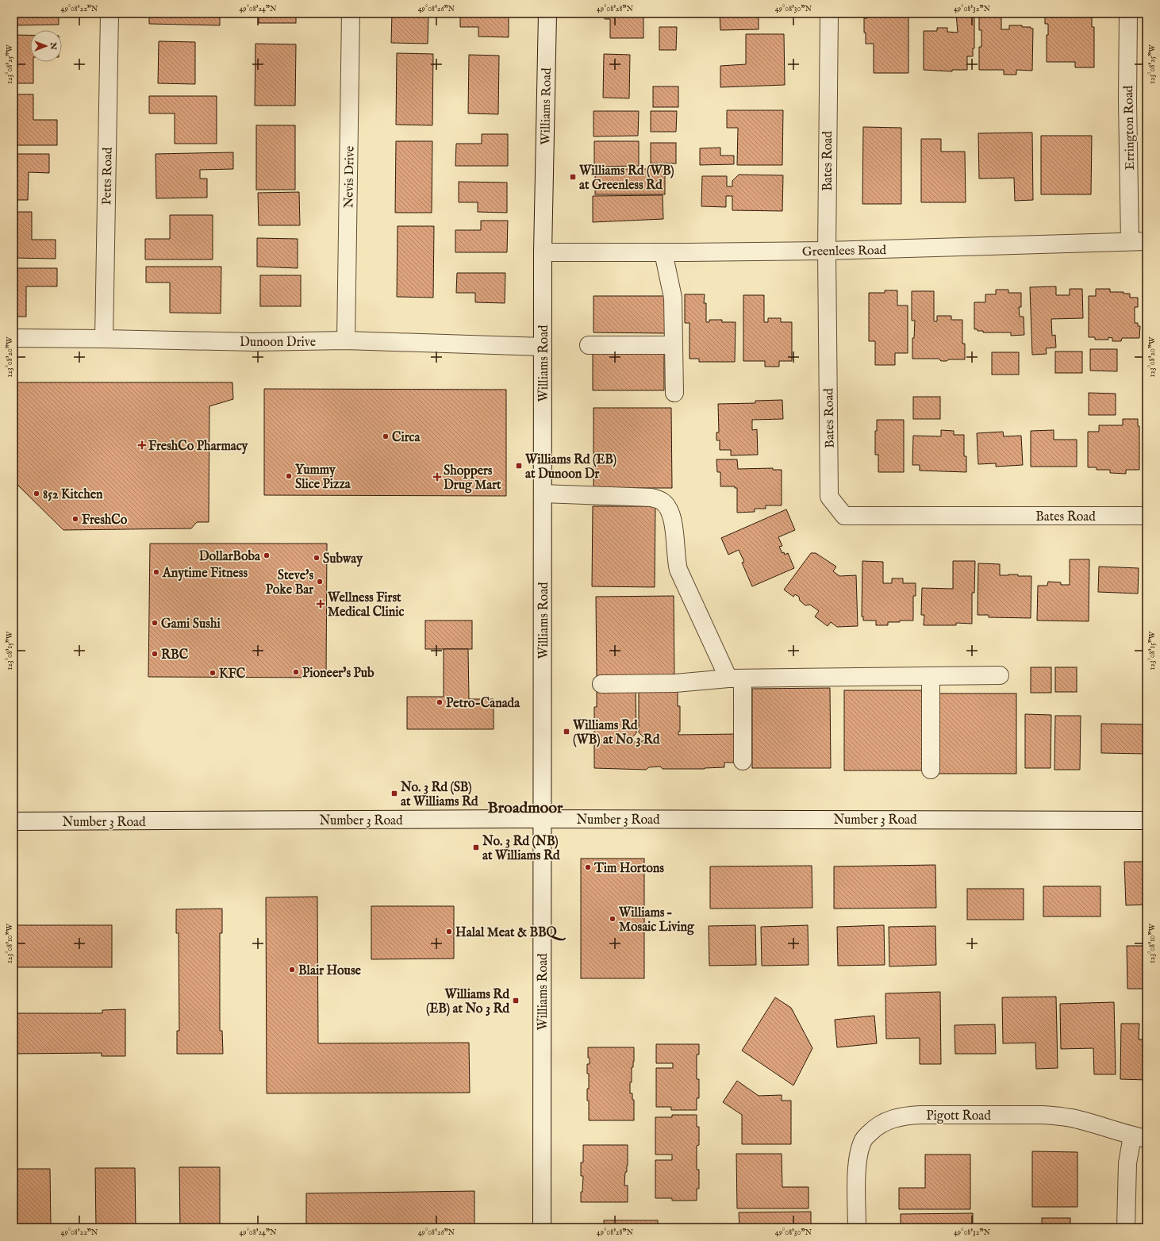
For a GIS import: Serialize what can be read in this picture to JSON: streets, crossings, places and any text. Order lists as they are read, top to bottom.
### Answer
{
  "streets": {
    "street": [
      "Williams Road",
      "Errington Road",
      "Bates Road",
      "Petts Road",
      "Nevis Drive",
      "Greenlees Road",
      "Dunoon Drive",
      "Number 3 Road",
      "Pigott Road"
    ]
  },
  "crossings": [
    ["Williams Road", "Greenlees Road"],
    ["Williams Road", "Dunoon Drive"],
    ["Williams Road", "Number 3 Road"],
    ["Errington Road", "Greenlees Road"],
    ["Bates Road", "Greenlees Road"],
    ["Petts Road", "Dunoon Drive"],
    ["Nevis Drive", "Dunoon Drive"]
  ],
  "districts": ["Broadmoor"],
  "places": {
    "transit": [
      "Williams Rd (WB) at Greenless Rd",
      "Williams Rd (EB) at Dunoon Dr",
      "Williams Rd (WB) at No 3 Rd",
      "No. 3 Rd (SB) at Williams Rd",
      "No. 3 Rd (NB) at Williams Rd",
      "Williams Rd (EB) at No 3 Rd"
    ],
    "other": [
      "Circa",
      "Yummy Slice Pizza",
      "852 Kitchen",
      "FreshCo",
      "DollarBoba",
      "Subway",
      "Anytime Fitness",
      "Steve's Poke Bar",
      "Gami Sushi",
      "RBC",
      "Pioneer's Pub",
      "KFC",
      "Petro-Canada",
      "Tim Hortons",
      "Williams – Mosaic Living",
      "Halal Meat & BBQ",
      "Blair House"
    ],
    "health": ["FreshCo Pharmacy", "Shoppers Drug Mart", "Wellness First Medical Clinic"]
  },
  "north": "right",
  "coordinates": [
    "49°08'22\"N",
    "49°08'24\"N",
    "49°08'26\"N",
    "49°08'28\"N",
    "49°08'30\"N",
    "49°08'32\"N",
    "123°08'25\"W",
    "123°08'20\"W",
    "123°08'15\"W",
    "123°08'10\"W"
  ]
}
